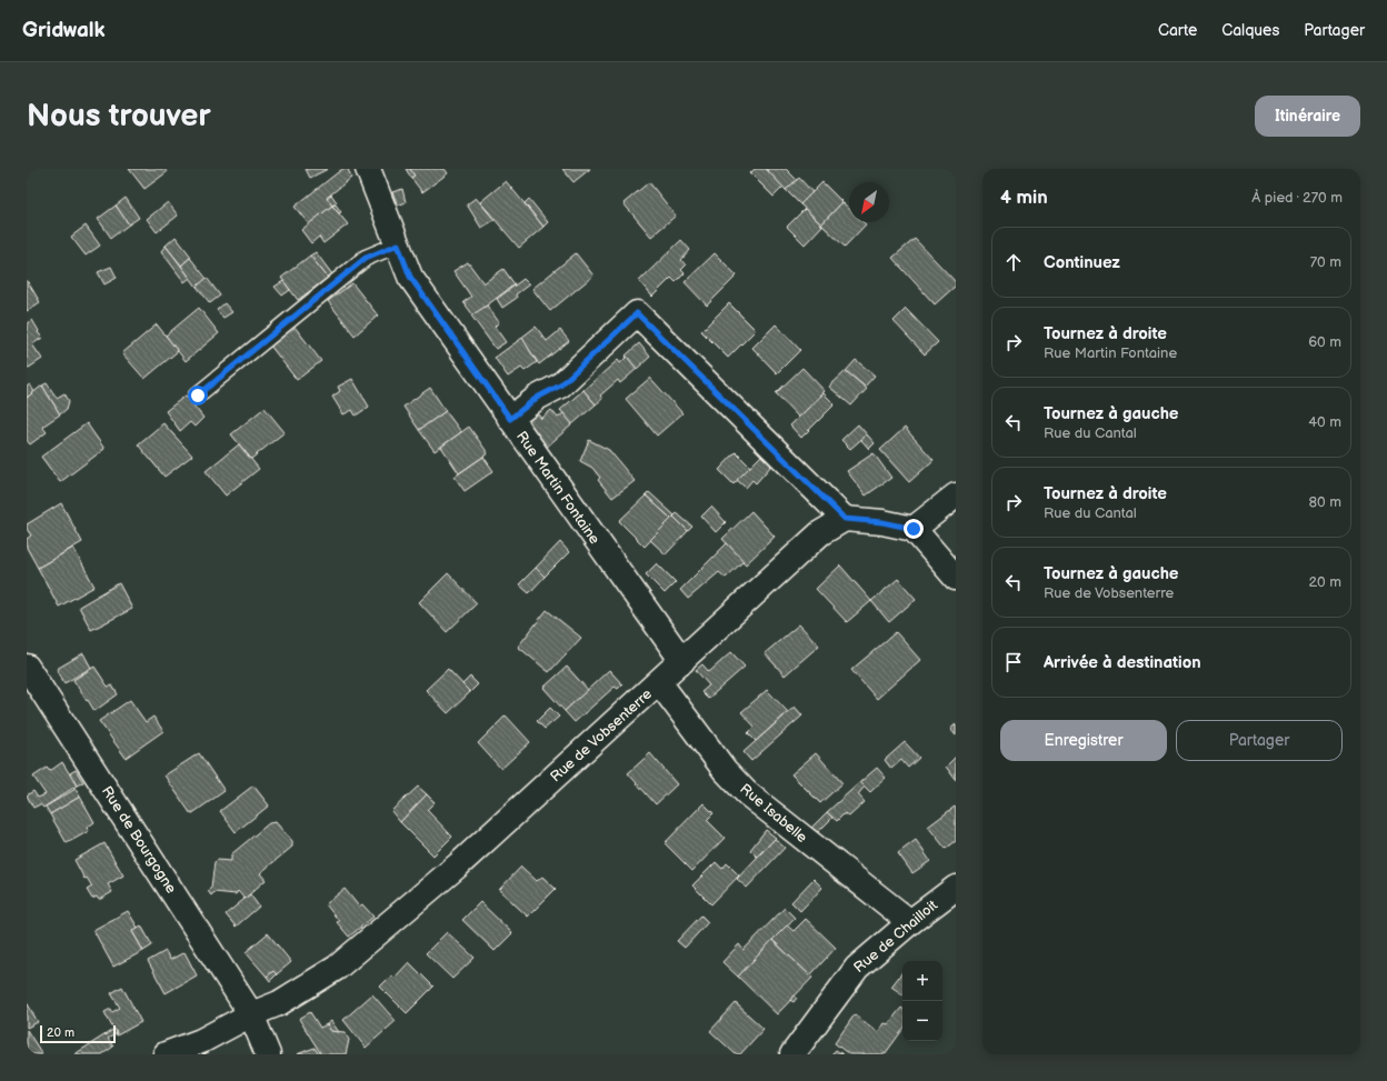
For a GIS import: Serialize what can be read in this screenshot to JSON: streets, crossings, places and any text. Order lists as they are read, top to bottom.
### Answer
{
  "streets": {
    "street": [
      "Rue Martin Fontaine",
      "Rue de Vobsenterre",
      "Rue Isabelle",
      "Rue de Bourgogne",
      "Rue de Chailloit"
    ]
  },
  "crossings": [
    ["Rue Martin Fontaine", "Rue de Vobsenterre"],
    ["Rue de Vobsenterre", "Rue Isabelle"],
    ["Rue de Vobsenterre", "Rue de Bourgogne"],
    ["Rue Isabelle", "Rue de Chailloit"]
  ],
  "scale_bar": "20 m",
  "north": "bottom left",
  "page": {
    "header": "Gridwalk",
    "nav": ["Carte", "Calques", "Partager"],
    "buttons": [
      "Itinéraire",
      ["Enregistrer", "Partager"]
    ],
    "title": "Nous trouver",
    "heading": ["4 min", "À pied · 270 m"],
    "list": [
      ["Continuez", "70 m"],
      ["Tournez à droite", "Rue Martin Fontaine", "60 m"],
      ["Tournez à gauche", "Rue du Cantal", "40 m"],
      ["Tournez à droite", "Rue du Cantal", "80 m"],
      ["Tournez à gauche", "Rue de Vobsenterre", "20 m"],
      "Arrivée à destination"
    ],
    "map_buttons": ["+", "−"],
    "scale": "20 m"
  }
}
